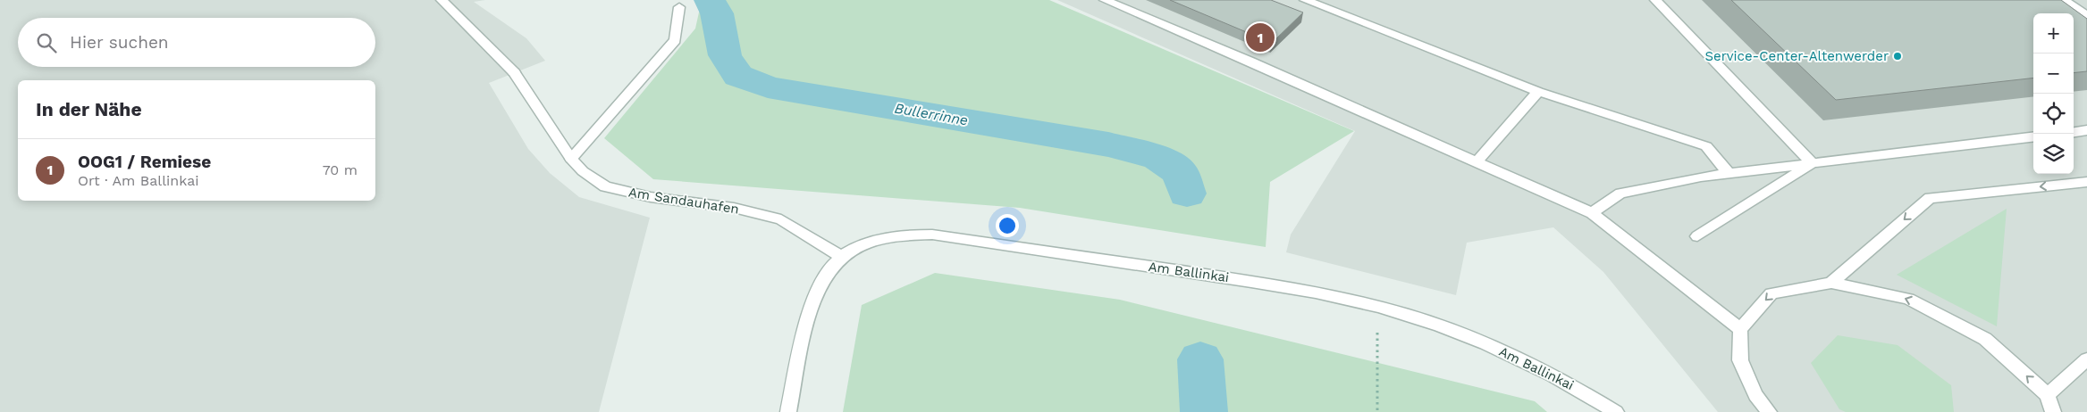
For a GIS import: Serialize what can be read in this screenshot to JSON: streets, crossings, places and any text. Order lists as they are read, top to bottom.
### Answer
{
  "streets": {
    "street": ["Am Sandauhafen", "Am Ballinkai"]
  },
  "crossings": [
    ["Am Sandauhafen", "Am Ballinkai"]
  ],
  "water": ["Bullerrinne"],
  "places": ["Service-Center-Altenwerder"],
  "page": {
    "map_buttons": ["+", "−"],
    "search": "Hier suchen",
    "pins": "1",
    "heading": "In der Nähe",
    "list": [
      {
        "mark": "1",
        "name": "OOG1 / Remiese",
        "note": "Ort · Am Ballinkai",
        "value": "70 m"
      }
    ]
  }
}
